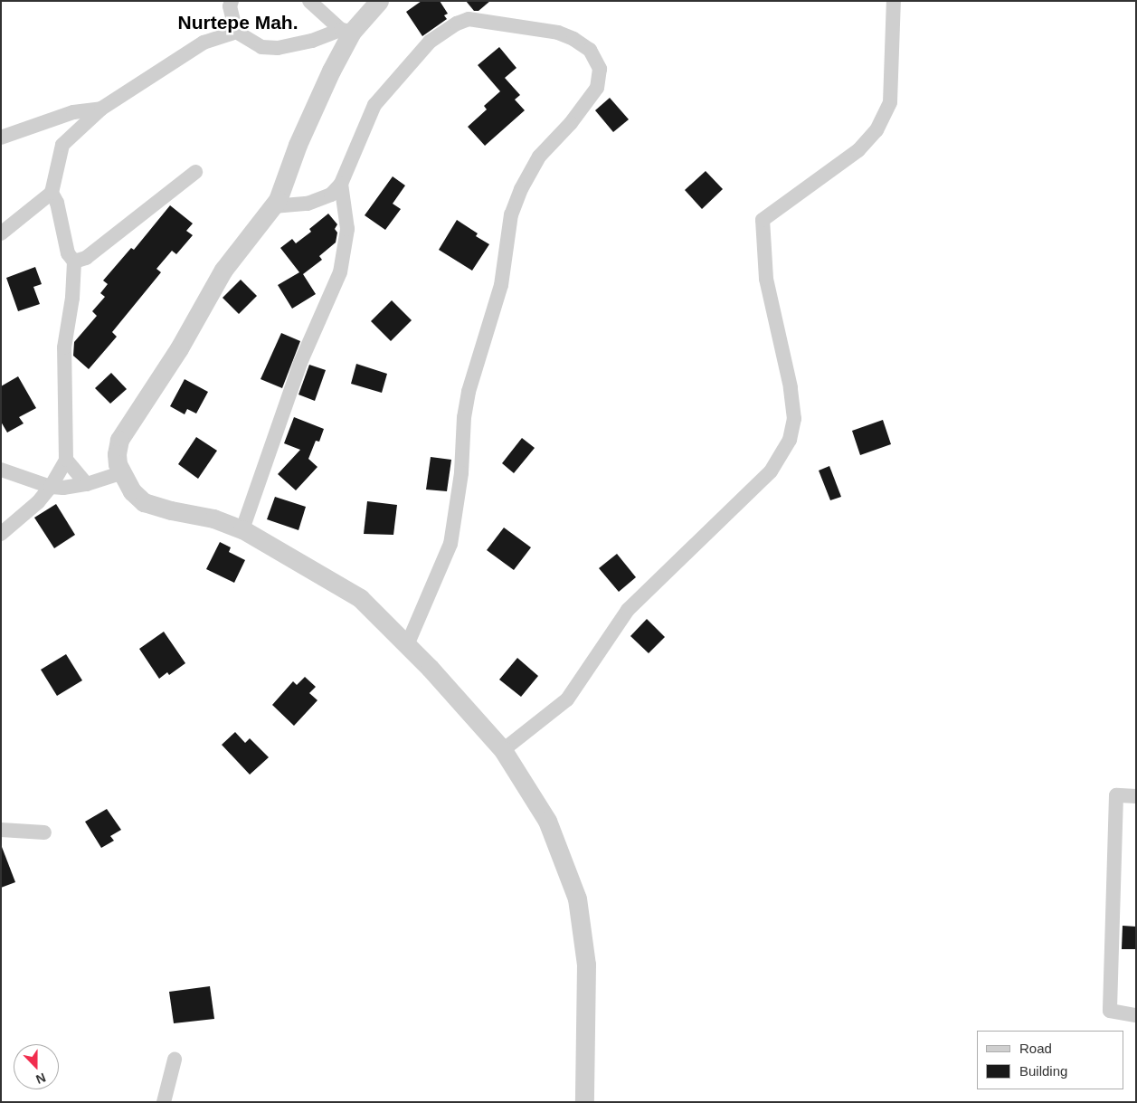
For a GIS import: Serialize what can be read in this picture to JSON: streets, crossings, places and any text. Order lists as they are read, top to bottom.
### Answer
{
  "districts": ["Nurtepe Mah."],
  "legend": ["Road", "Building"],
  "north": "bottom"
}
